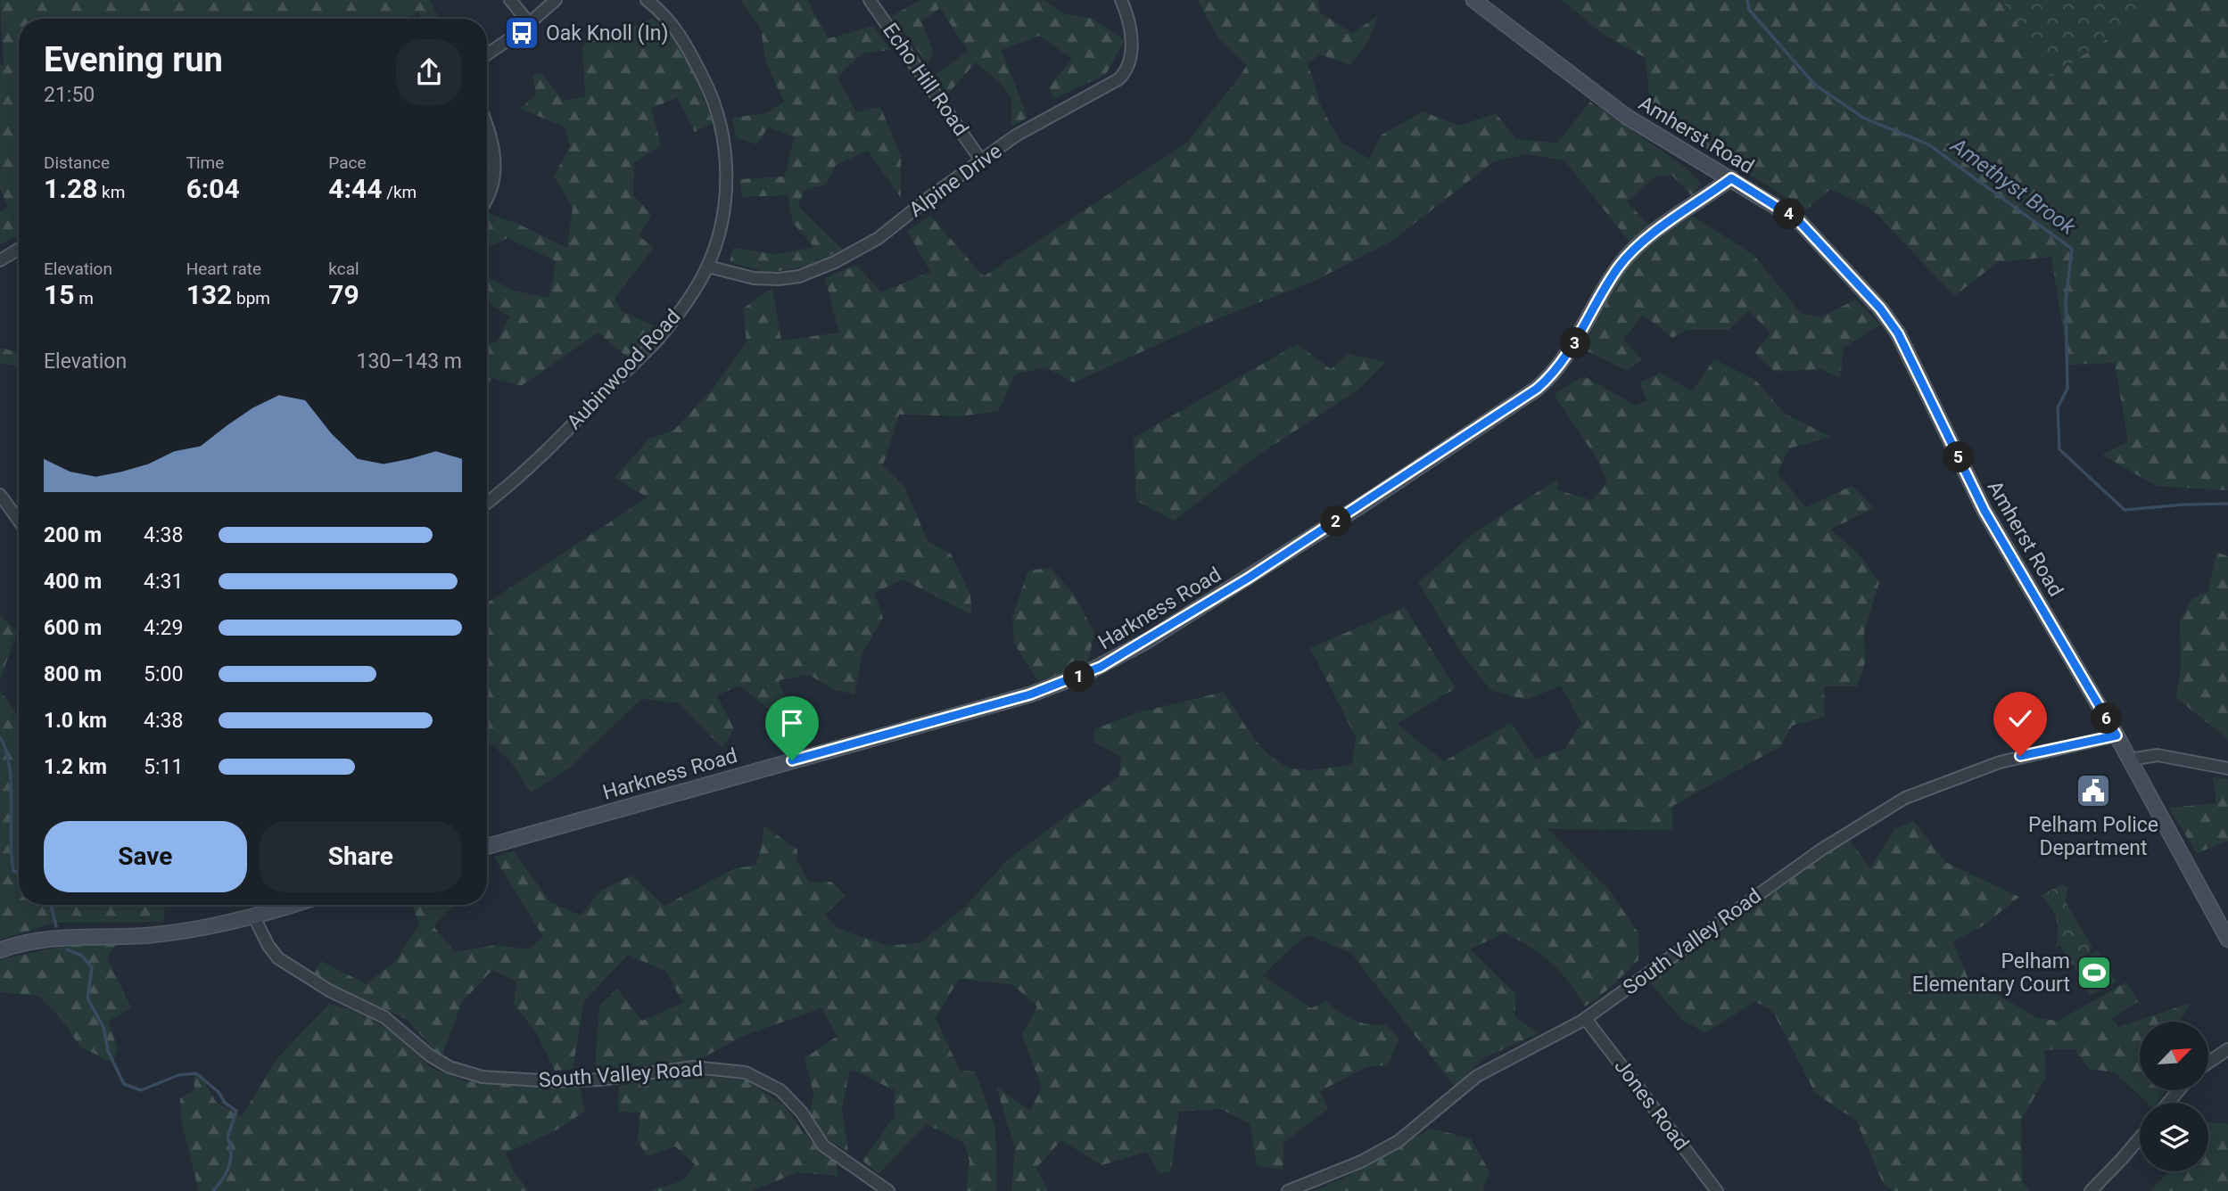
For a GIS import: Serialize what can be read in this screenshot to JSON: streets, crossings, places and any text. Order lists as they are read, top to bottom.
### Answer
{
  "streets": {
    "main road": ["Amherst Road", "Harkness Road"],
    "street": [
      "Echo Hill Road",
      "Alpine Drive",
      "Aubinwood Road",
      "South Valley Road",
      "Jones Road"
    ]
  },
  "crossings": [
    ["Echo Hill Road", "Alpine Drive"],
    ["Amherst Road", "Harkness Road"],
    ["Amherst Road", "South Valley Road"],
    ["Alpine Drive", "Aubinwood Road"],
    ["South Valley Road", "Jones Road"]
  ],
  "water": ["Amethyst Brook"],
  "places": {
    "bus stop": ["Oak Knoll (In)"],
    "public building": ["Pelham Police Department"],
    "sports": ["Pelham Elementary Court"]
  },
  "north": "top right",
  "page": {
    "heading": ["Evening run", "21:50"],
    "stats": [
      ["Distance", "1.28 km"],
      ["Time", "6:04"],
      ["Pace", "4:44 /km"],
      ["Elevation", "15 m"],
      ["Heart rate", "132 bpm"],
      ["kcal", "79"]
    ],
    "pins": [
      "4",
      "3",
      "5",
      "2",
      "1",
      "6"
    ],
    "chart": ["Elevation", "130–143 m"],
    "list": [
      {
        "name": "200 m",
        "note": "4:38"
      },
      {
        "name": "400 m",
        "note": "4:31"
      },
      {
        "name": "600 m",
        "note": "4:29"
      },
      {
        "name": "800 m",
        "note": "5:00"
      },
      {
        "name": "1.0 km",
        "note": "4:38"
      },
      {
        "name": "1.2 km",
        "note": "5:11"
      }
    ],
    "buttons": ["Save", "Share"]
  }
}
